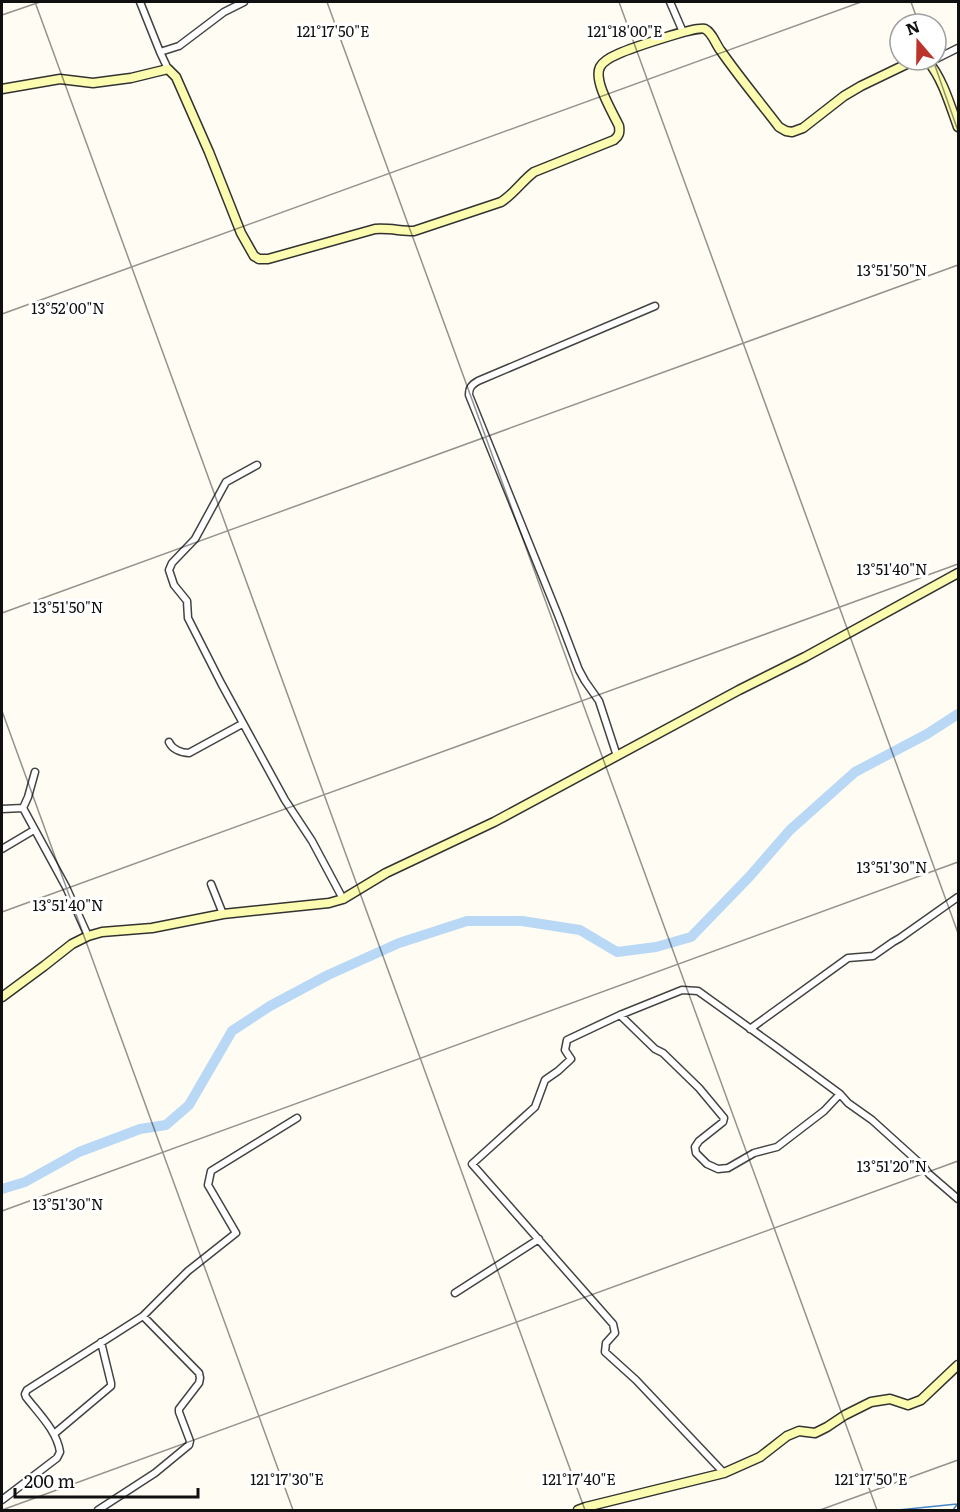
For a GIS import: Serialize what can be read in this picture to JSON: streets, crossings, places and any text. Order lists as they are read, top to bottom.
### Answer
{
  "scale_bar": "200 m",
  "north": "top",
  "coordinates": [
    "121°17'50\"E",
    "121°18'00\"E",
    "13°51'50\"N",
    "13°52'00\"N",
    "13°51'40\"N",
    "13°51'30\"N",
    "13°51'20\"N",
    "121°17'30\"E",
    "121°17'40\"E"
  ]
}
